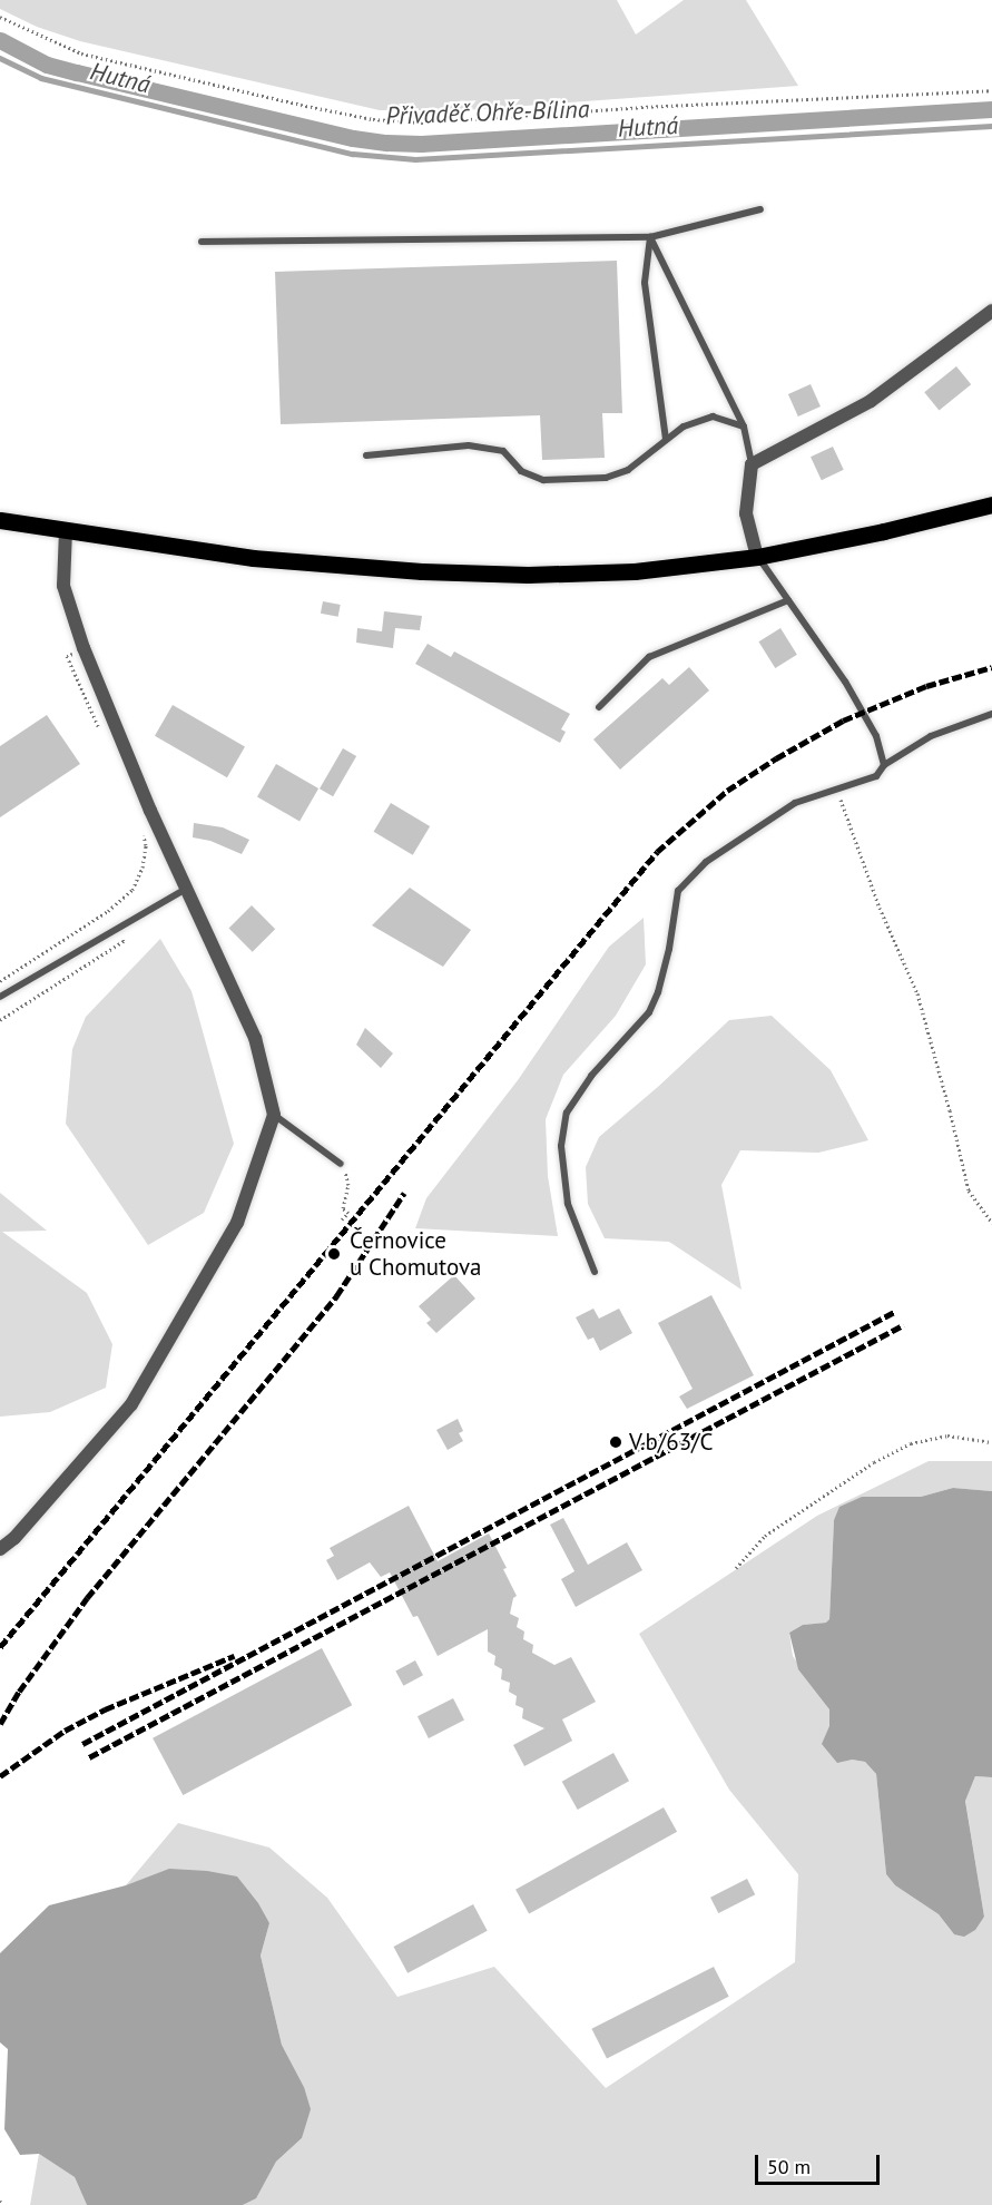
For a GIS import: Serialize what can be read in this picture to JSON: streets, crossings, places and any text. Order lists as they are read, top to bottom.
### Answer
{
  "water": ["Hutná", "Přivaděč Ohře-Bílina"],
  "places": ["Černovice u Chomutova", "V.b/63/C"],
  "scale_bar": "50 m"
}
